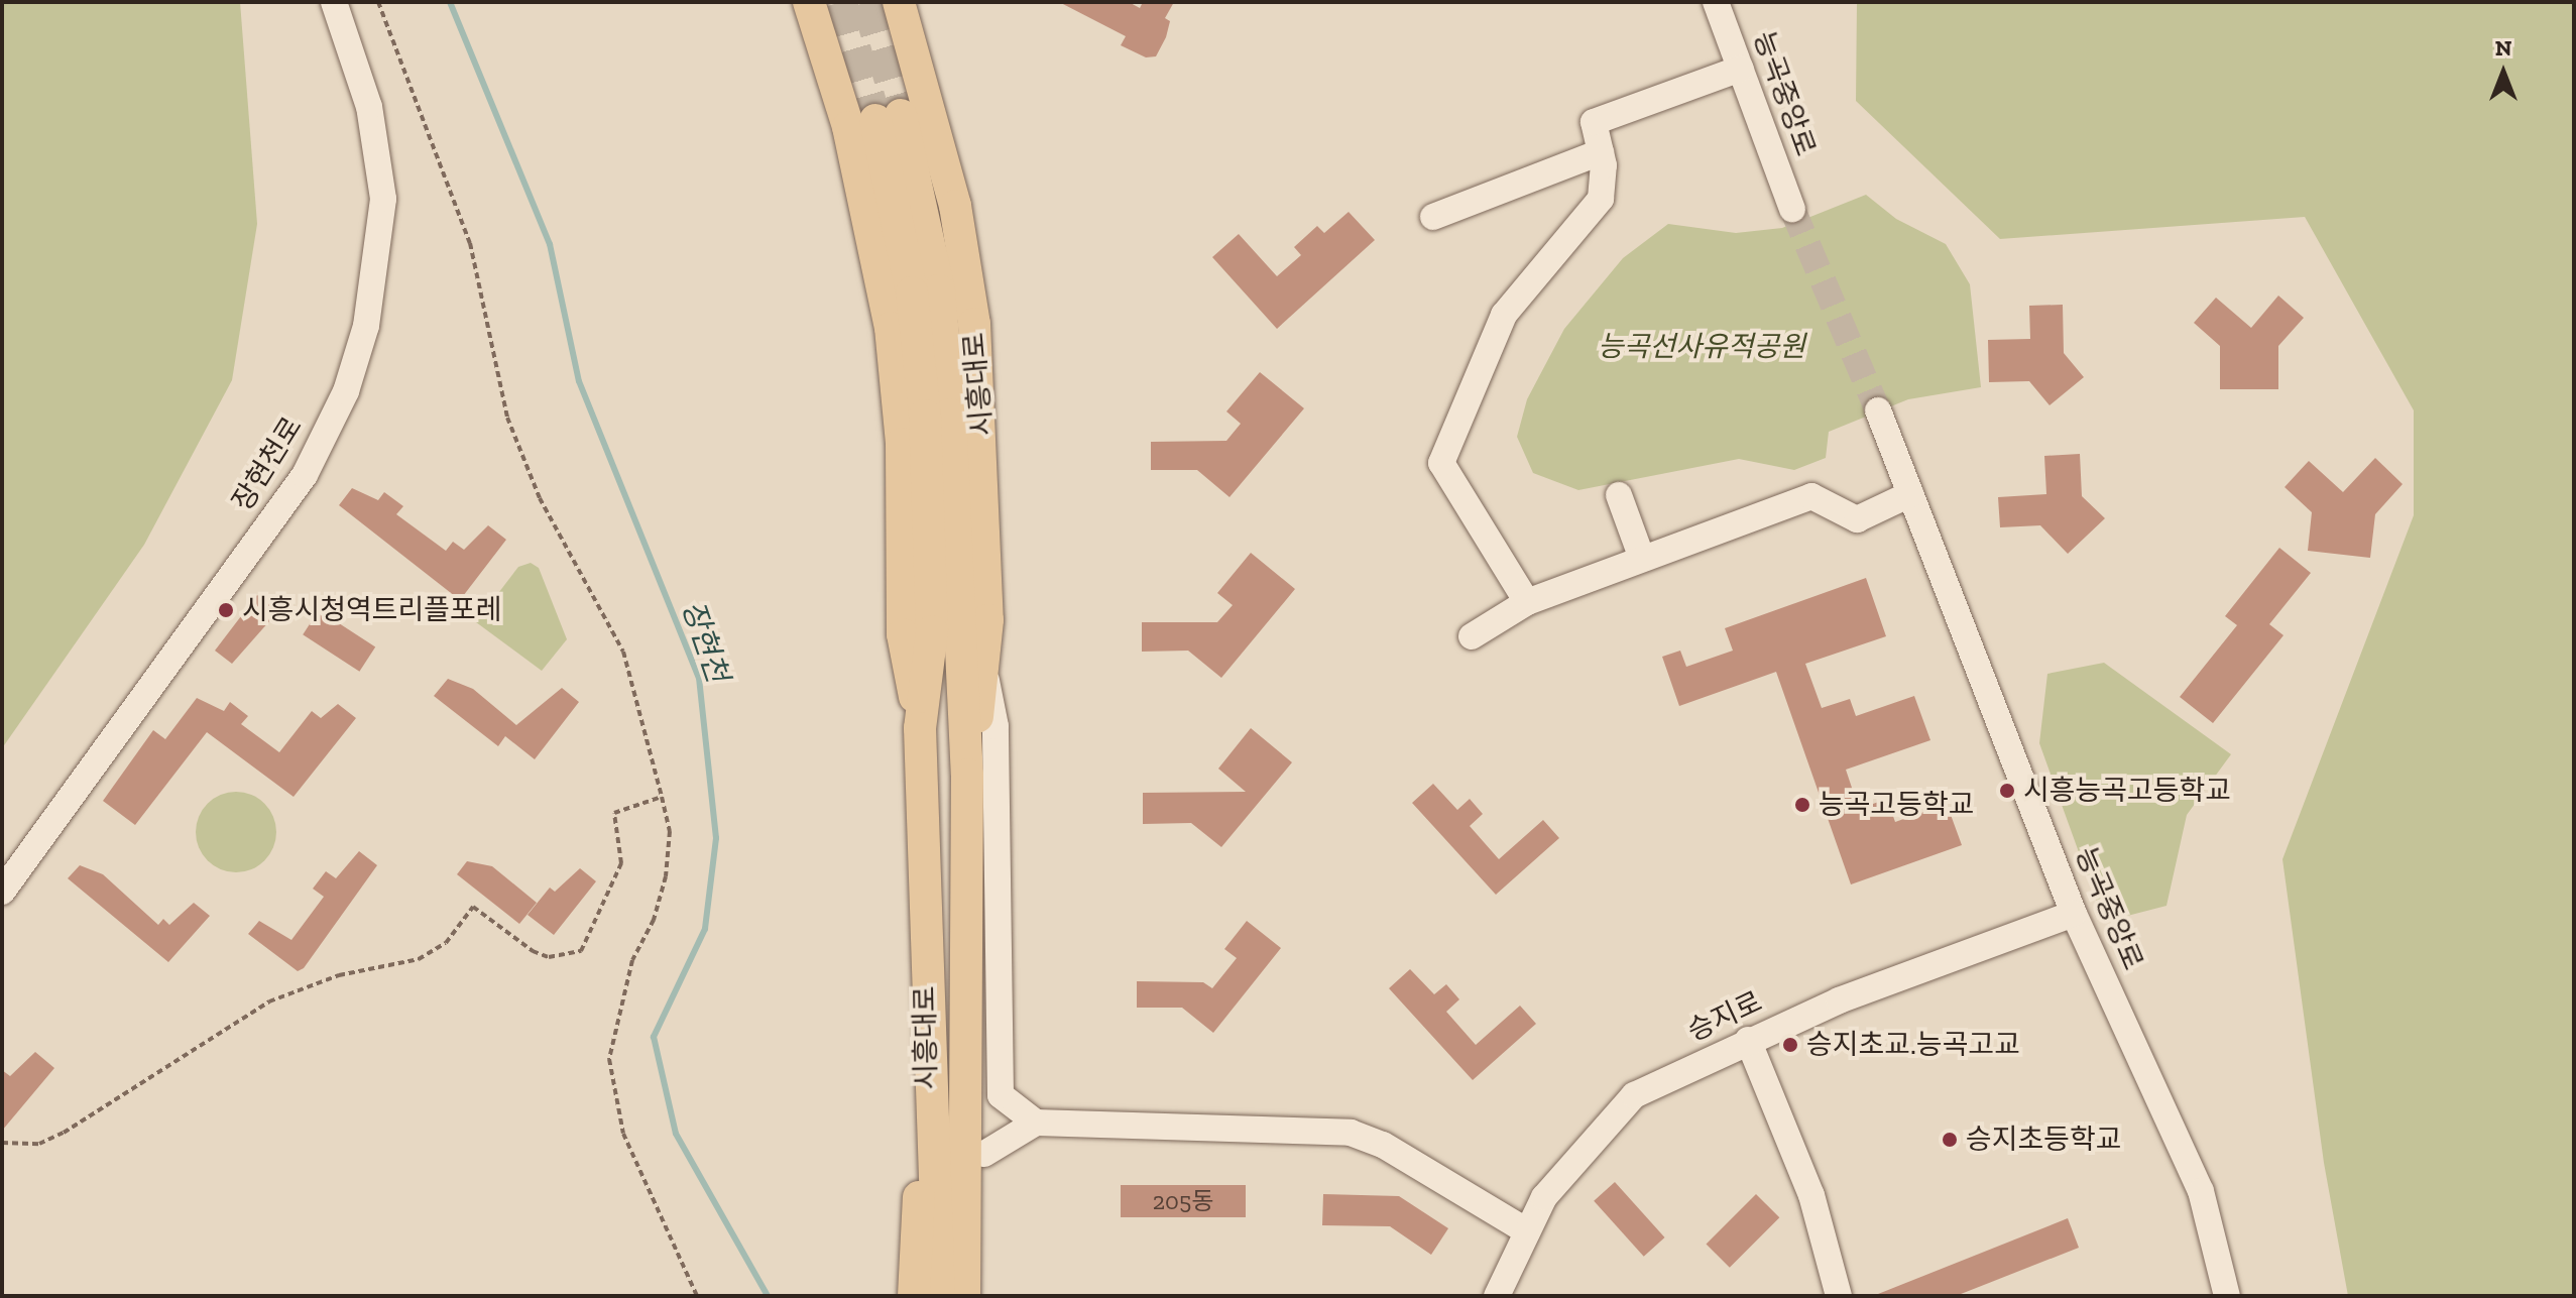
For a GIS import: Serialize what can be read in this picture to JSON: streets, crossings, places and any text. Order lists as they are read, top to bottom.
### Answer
{
  "streets": {
    "main road": ["시흥대로"],
    "street": ["능곡중앙로", "장현천로", "승지로"]
  },
  "crossings": [
    ["능곡중앙로", "승지로"]
  ],
  "water": ["장현천"],
  "parks": ["능곡선사유적공원"],
  "places": [
    "시흥시청역트리플포레",
    "시흥능곡고등학교",
    "능곡고등학교",
    "승지초교.능곡고교",
    "승지초등학교"
  ],
  "house_numbers": ["205동"],
  "north": "top"
}
